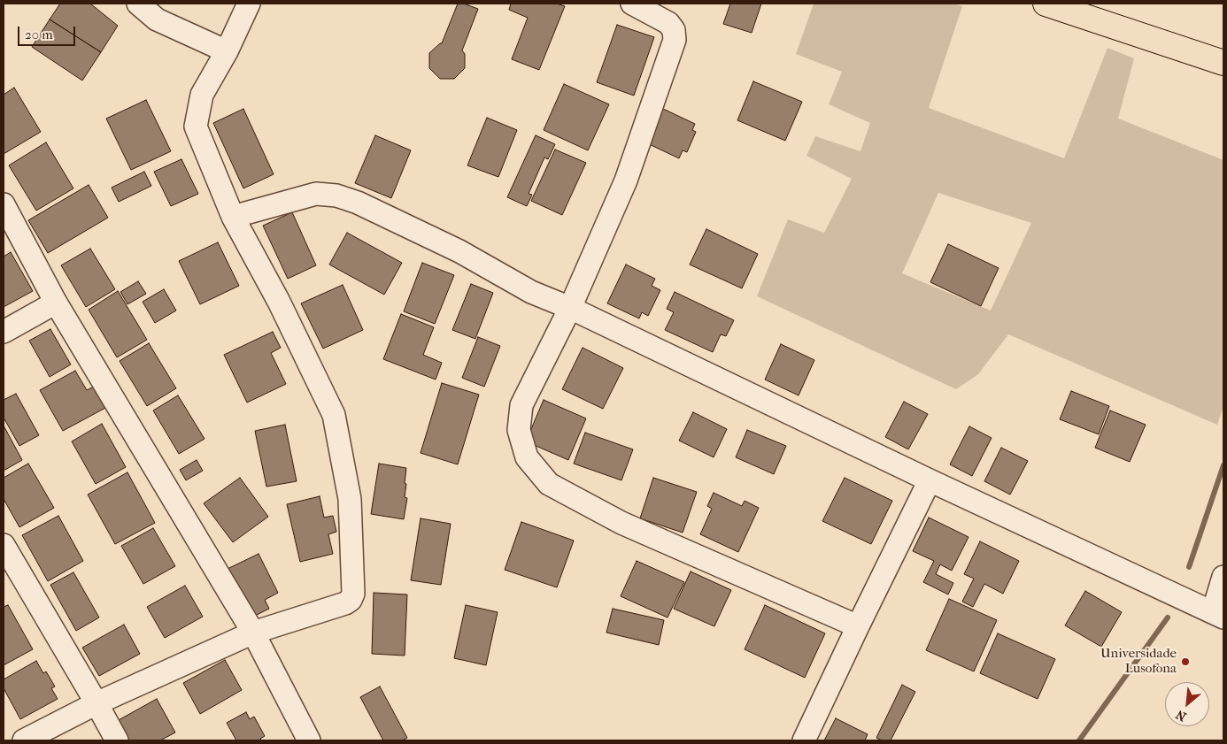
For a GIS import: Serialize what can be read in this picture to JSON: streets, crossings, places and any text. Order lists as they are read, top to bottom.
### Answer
{
  "places": ["Universidade Lusofona"],
  "scale_bar": "20 m",
  "north": "bottom left"
}
